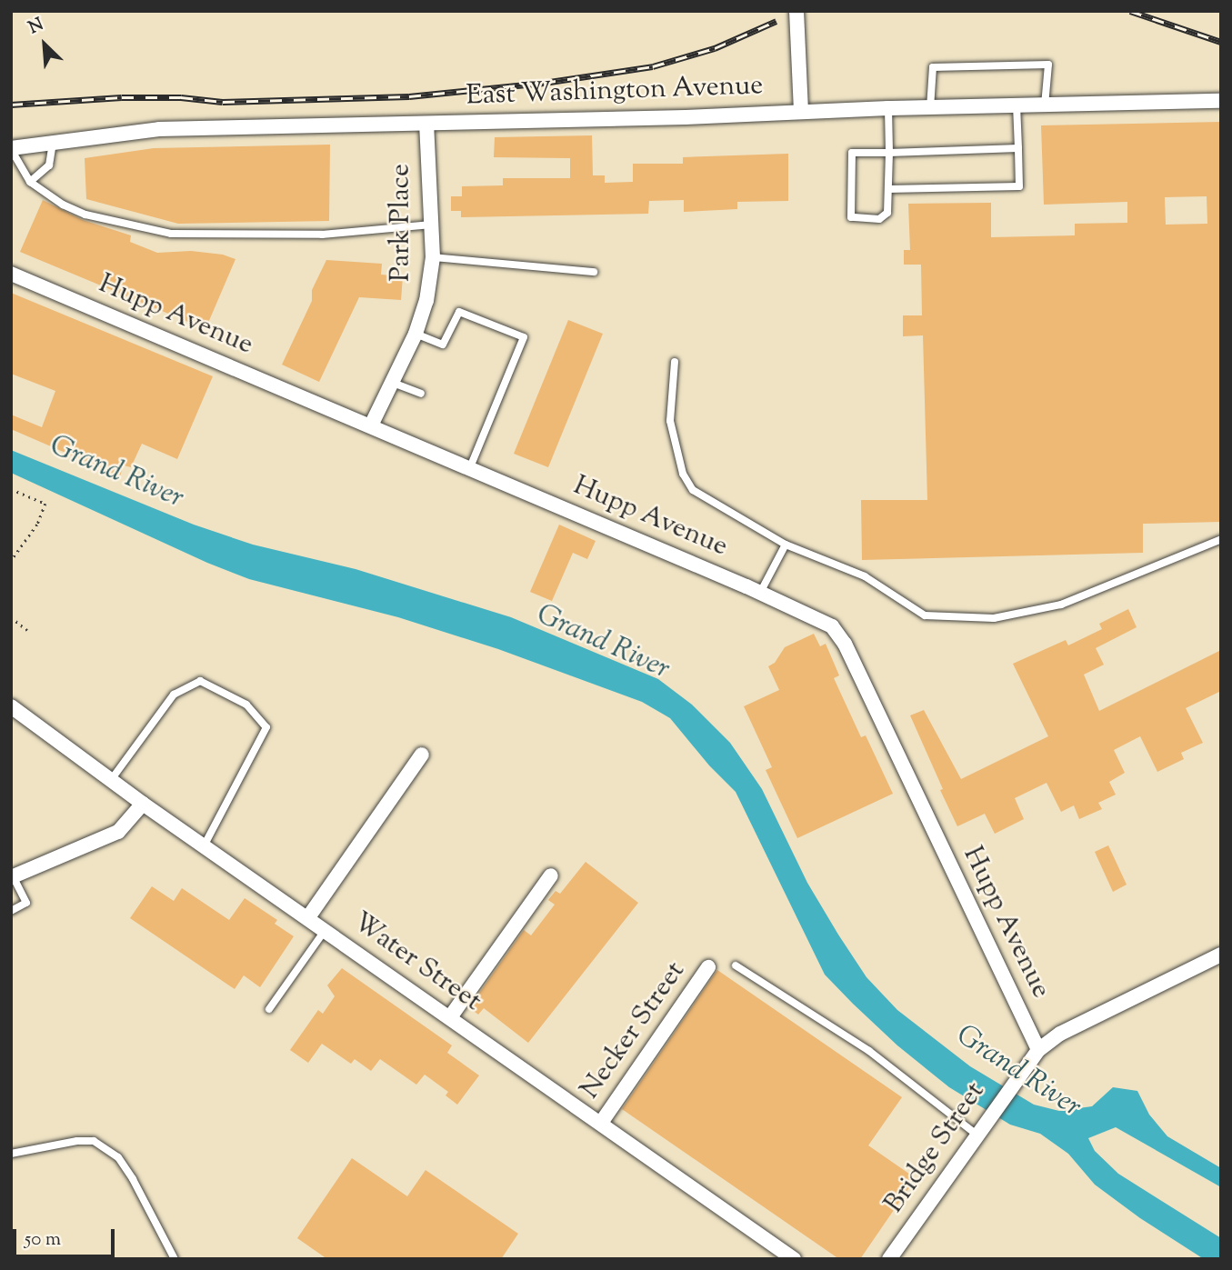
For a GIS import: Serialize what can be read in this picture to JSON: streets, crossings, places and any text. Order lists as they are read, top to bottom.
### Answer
{
  "streets": {
    "street": [
      "East Washington Avenue",
      "Park Place",
      "Hupp Avenue",
      "Water Street",
      "Necker Street",
      "Bridge Street"
    ]
  },
  "crossings": [
    ["East Washington Avenue", "Park Place"],
    ["Park Place", "Hupp Avenue"],
    ["Hupp Avenue", "Bridge Street"],
    ["Water Street", "Necker Street"]
  ],
  "water": ["Grand River"],
  "scale_bar": "50 m",
  "north": "top left"
}
